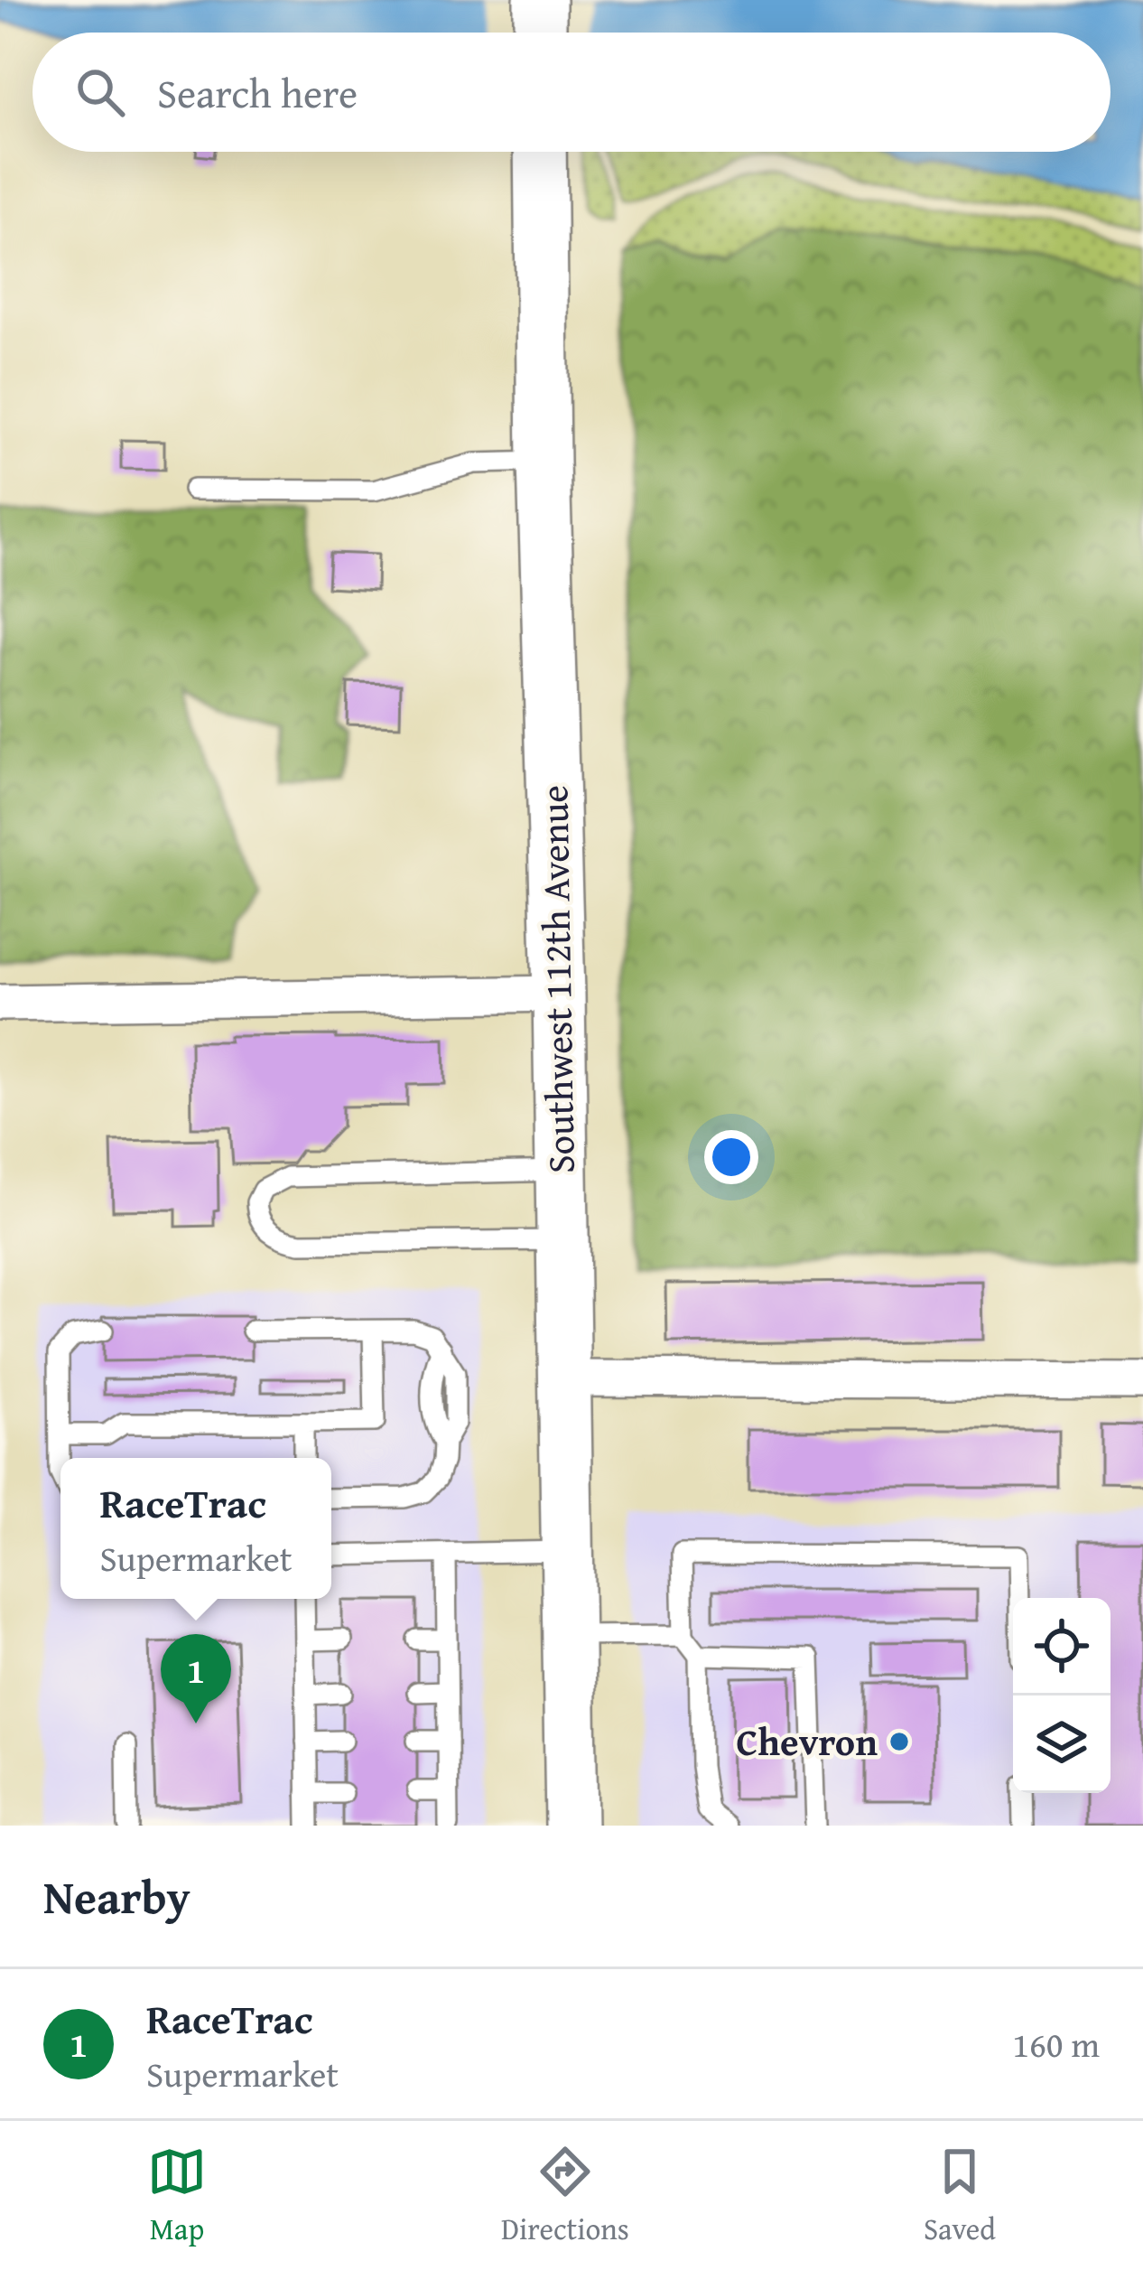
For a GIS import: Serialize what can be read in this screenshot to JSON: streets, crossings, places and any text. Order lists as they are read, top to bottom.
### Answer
{
  "streets": {
    "main road": ["Southwest 112th Avenue"]
  },
  "places": ["Chevron"],
  "page": {
    "search": "Search here",
    "popup": ["RaceTrac", "Supermarket"],
    "pins": "1",
    "heading": "Nearby",
    "list": [
      {
        "mark": "1",
        "name": "RaceTrac",
        "note": "Supermarket",
        "value": "160 m"
      }
    ],
    "nav": ["Map", "Directions", "Saved"]
  }
}
